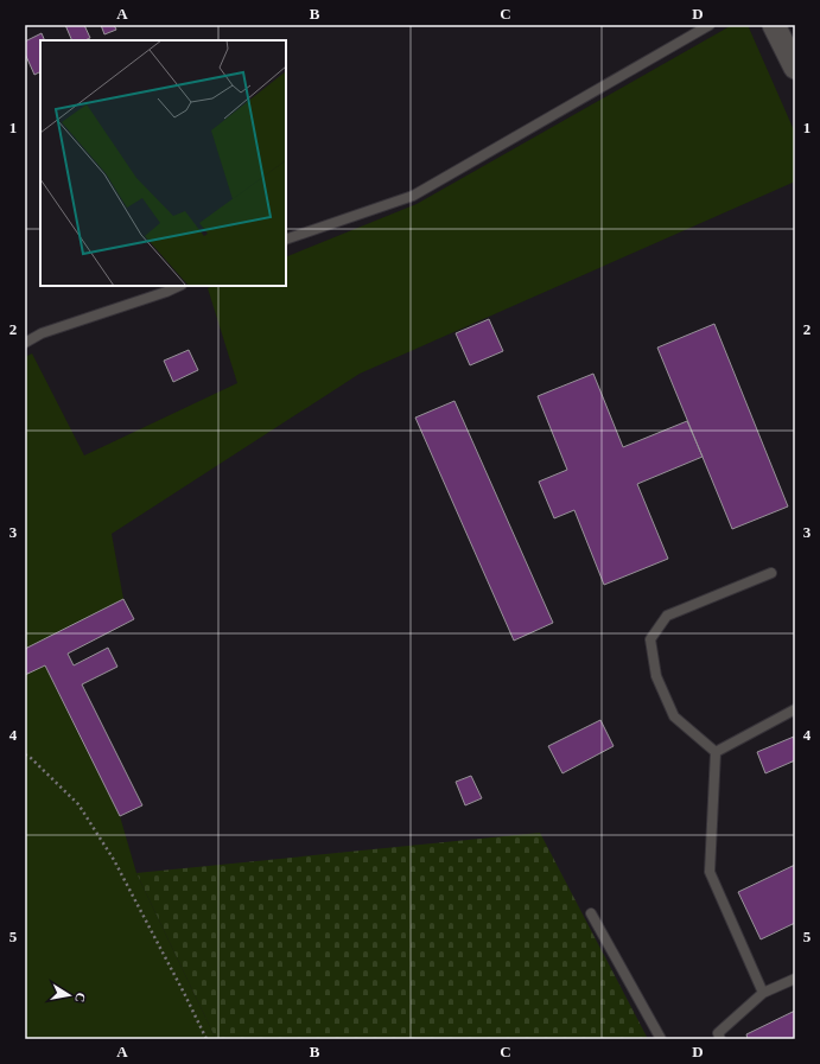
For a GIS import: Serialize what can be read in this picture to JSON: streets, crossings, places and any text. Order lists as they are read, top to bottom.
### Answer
{
  "north": "right",
  "grid": {
    "columns": [
      "A",
      "B",
      "C",
      "D"
    ],
    "rows": [
      "1",
      "2",
      "3",
      "4",
      "5"
    ]
  }
}
